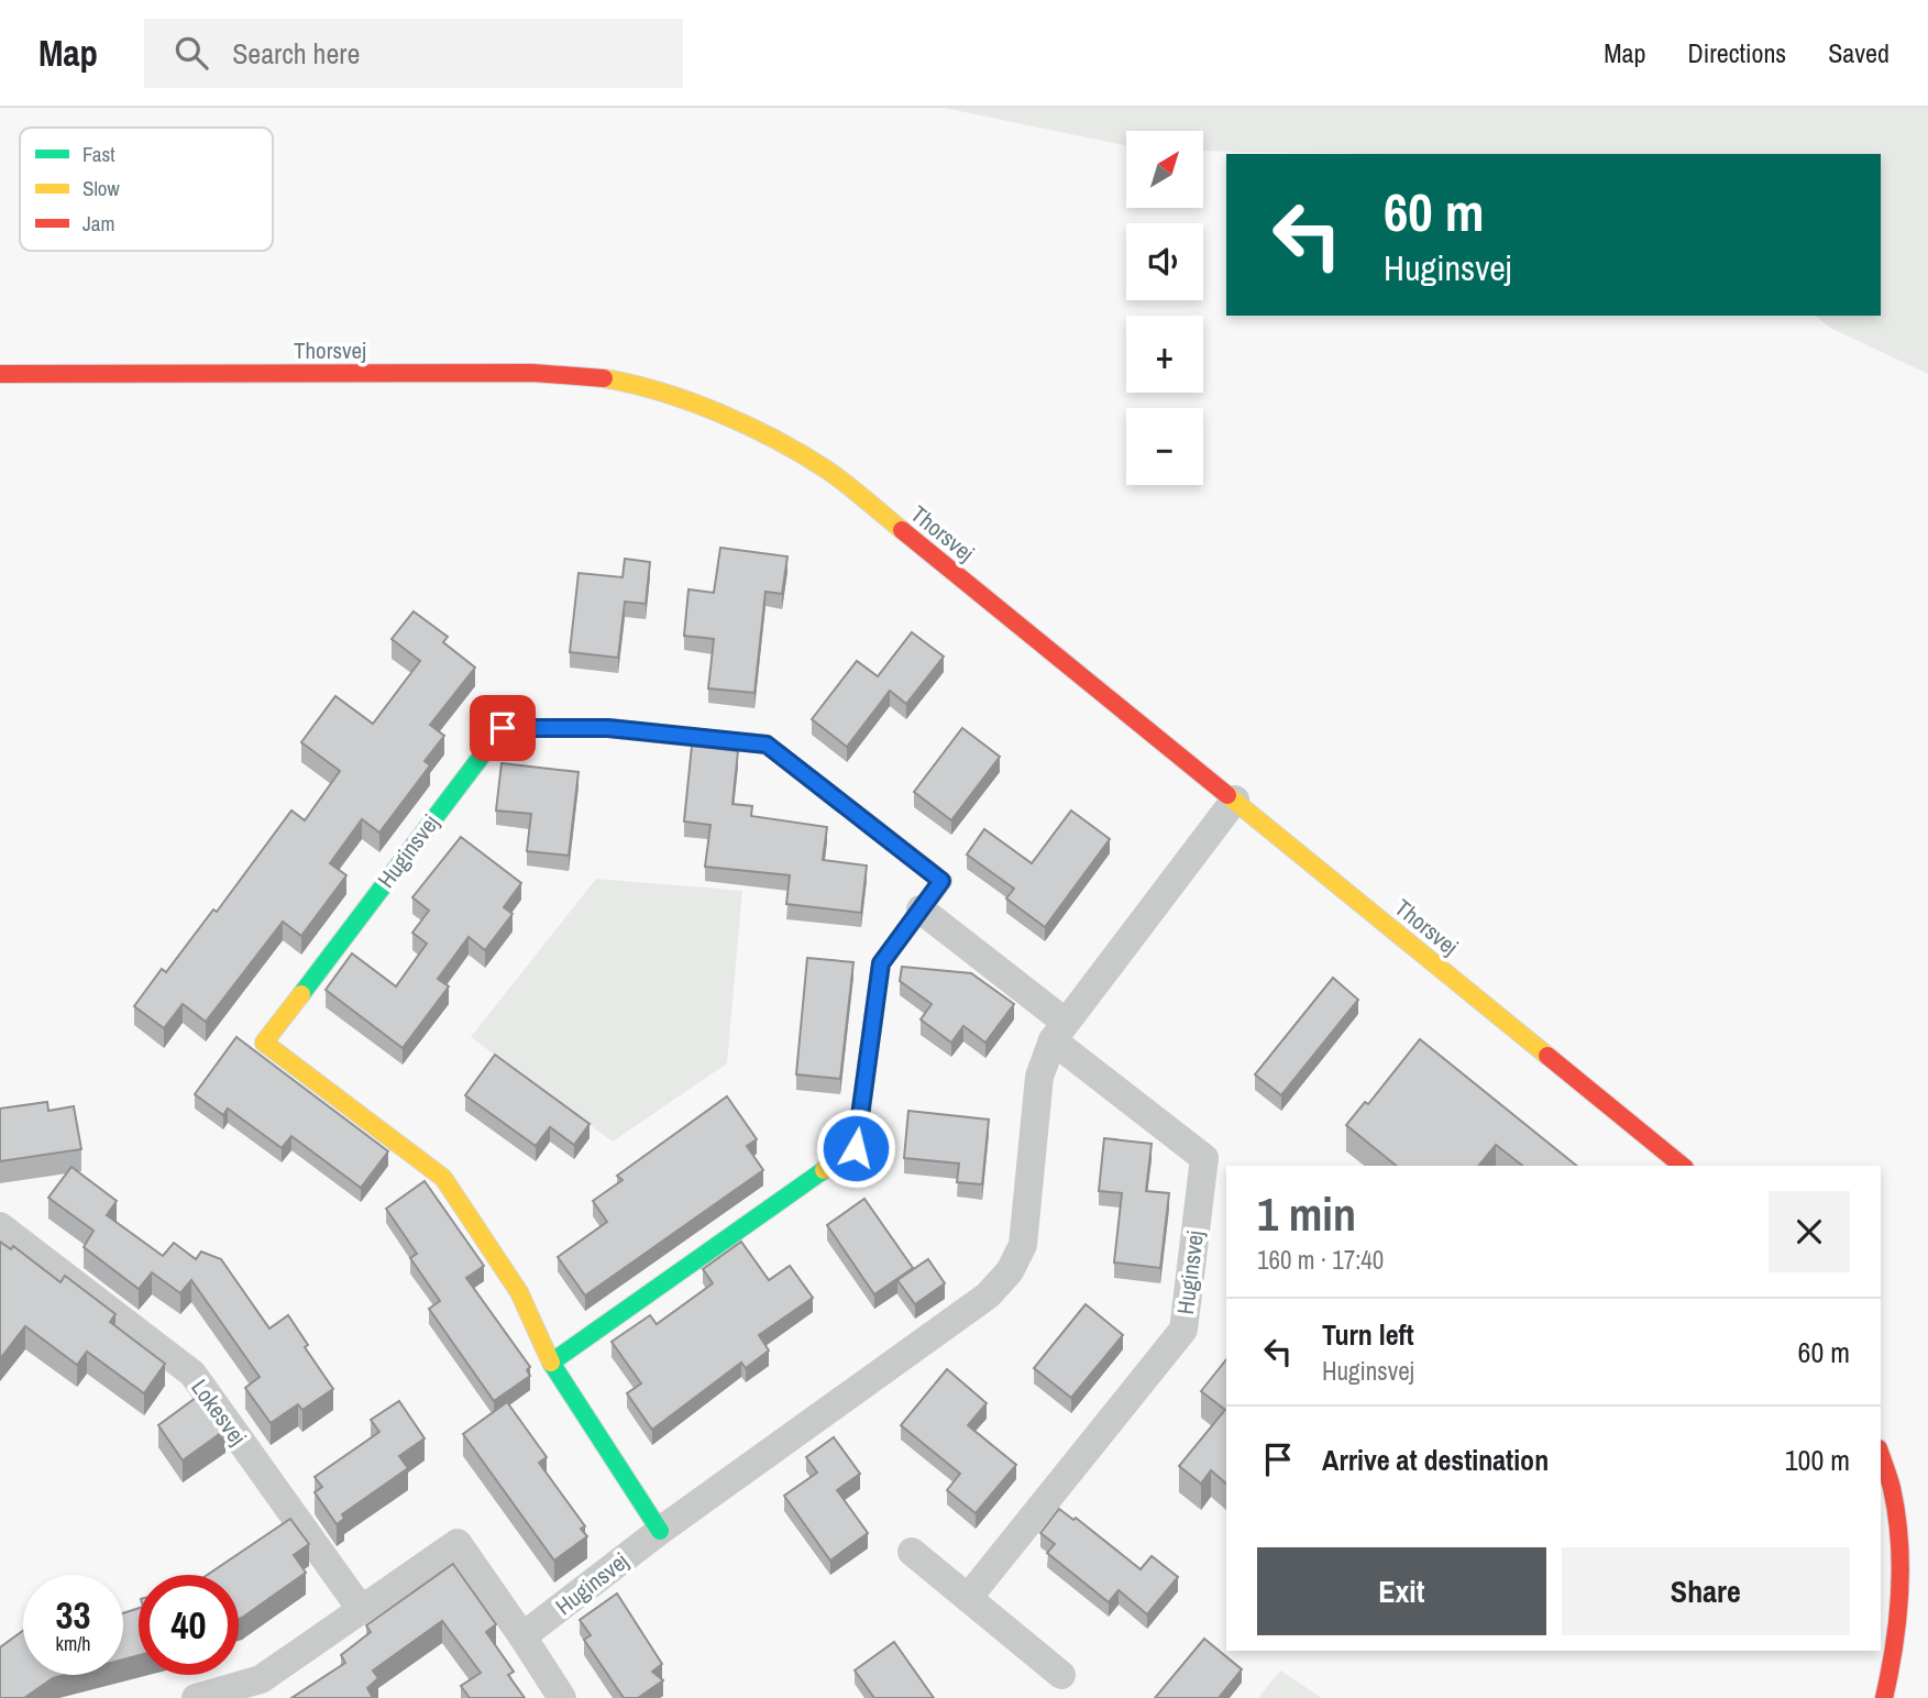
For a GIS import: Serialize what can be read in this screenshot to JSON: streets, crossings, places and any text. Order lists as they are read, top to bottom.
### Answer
{
  "streets": {
    "street": ["Thorsvej", "Huginsvej", "Lokesvej"]
  },
  "crossings": [
    ["Thorsvej", "Huginsvej"]
  ],
  "legend": ["Fast", "Slow", "Jam"],
  "north": "top right",
  "page": {
    "header": "Map",
    "search": "Search here",
    "nav": ["Map", "Directions", "Saved"],
    "map_buttons": ["+", "−"],
    "turn": ["60 m", "Huginsvej"],
    "heading": ["1 min", "160 m · 17:40"],
    "list": [
      {
        "name": "Turn left",
        "note": "Huginsvej",
        "value": "60 m"
      },
      {
        "name": "Arrive at destination",
        "value": "100 m"
      }
    ],
    "buttons": ["Exit", "Share"],
    "speed": "33 km/h",
    "limit": "40"
  }
}
